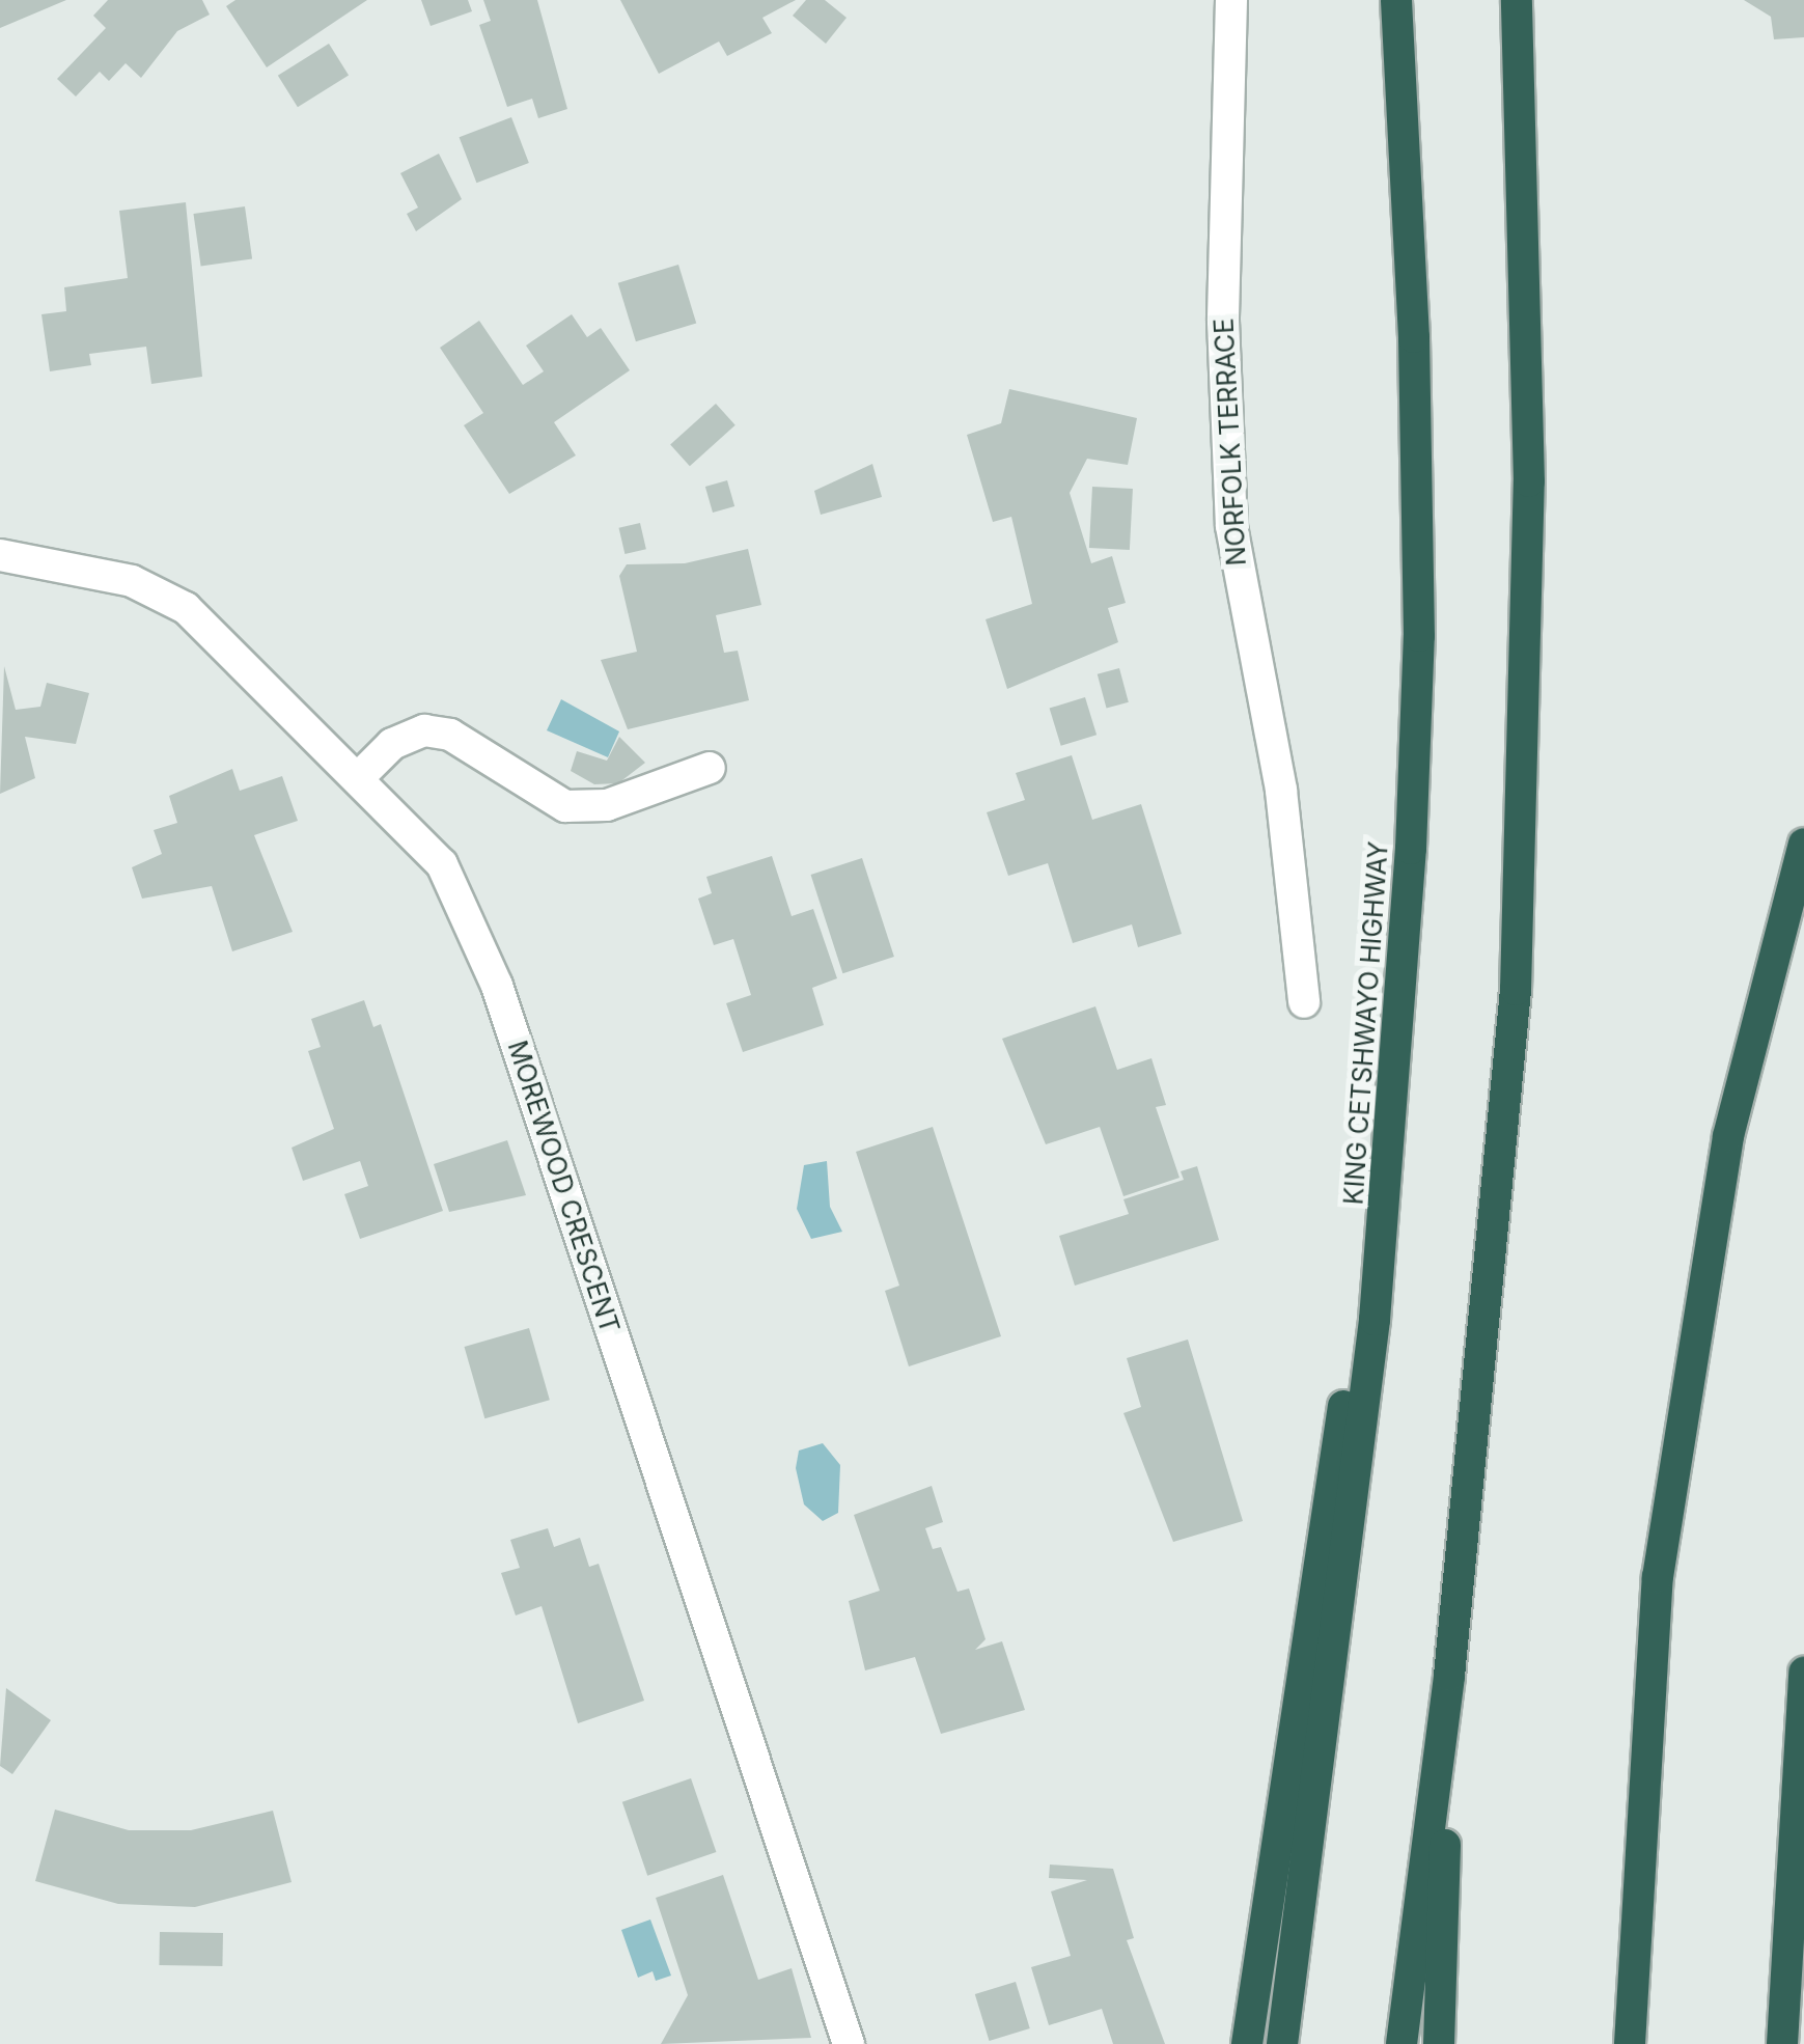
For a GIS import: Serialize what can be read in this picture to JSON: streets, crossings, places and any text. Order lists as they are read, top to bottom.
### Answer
{
  "streets": {
    "highway": ["KING CETSHWAYO HIGHWAY"],
    "street": ["NORFOLK TERRACE", "MOREWOOD CRESCENT"]
  }
}
